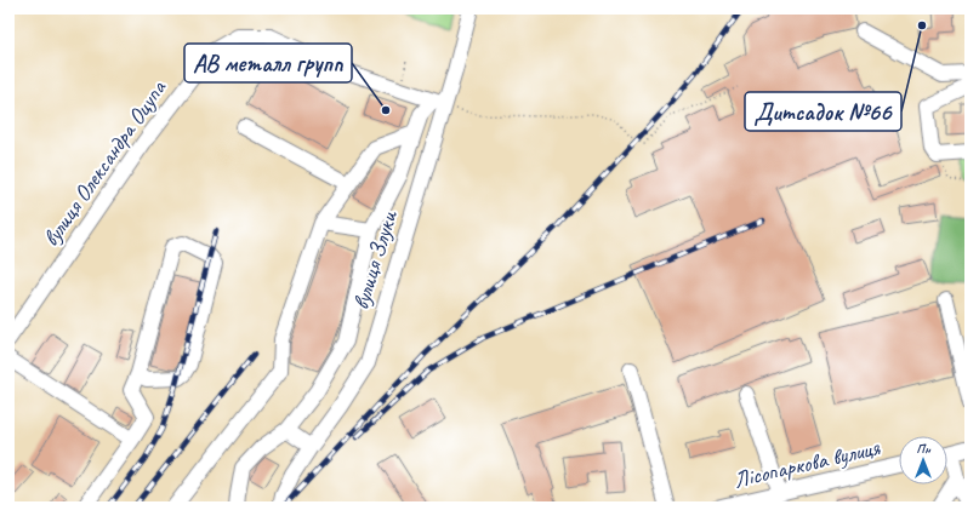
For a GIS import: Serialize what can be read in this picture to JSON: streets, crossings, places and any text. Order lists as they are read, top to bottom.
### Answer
{
  "streets": {
    "street": ["вулиця Олександра Оцупа", "вулиця Злуки", "Лісопаркова вулиця"]
  },
  "crossings": [
    ["вулиця Олександра Оцупа", "вулиця Злуки"]
  ],
  "places": ["Дитсадок №66", "АВ металл групп"],
  "north": "top"
}
